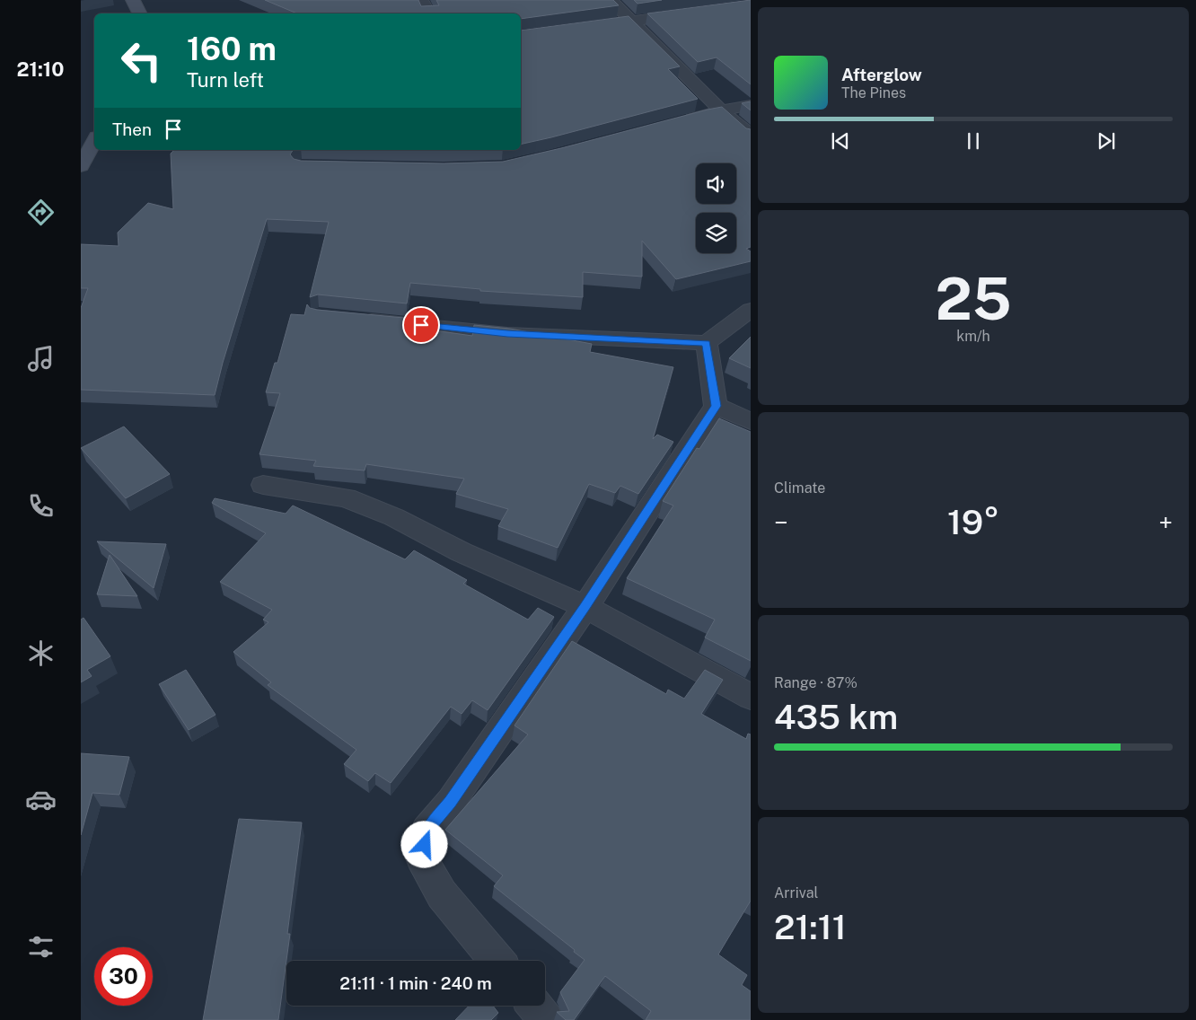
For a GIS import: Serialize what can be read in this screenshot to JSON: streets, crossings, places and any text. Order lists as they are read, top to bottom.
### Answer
{
  "page": {
    "tabs": "21:10",
    "turn": ["160 m", "Turn left"],
    "song": ["Afterglow", "The Pines"],
    "then": "Then",
    "tile": [
      ["25", "km/h"],
      "Climate",
      ["Range · 87%", "435 km"],
      ["Arrival", "21:11"]
    ],
    "heat": ["−", "19°", "+"],
    "limit": "30",
    "trip": "21:11 · 1 min · 240 m"
  }
}
